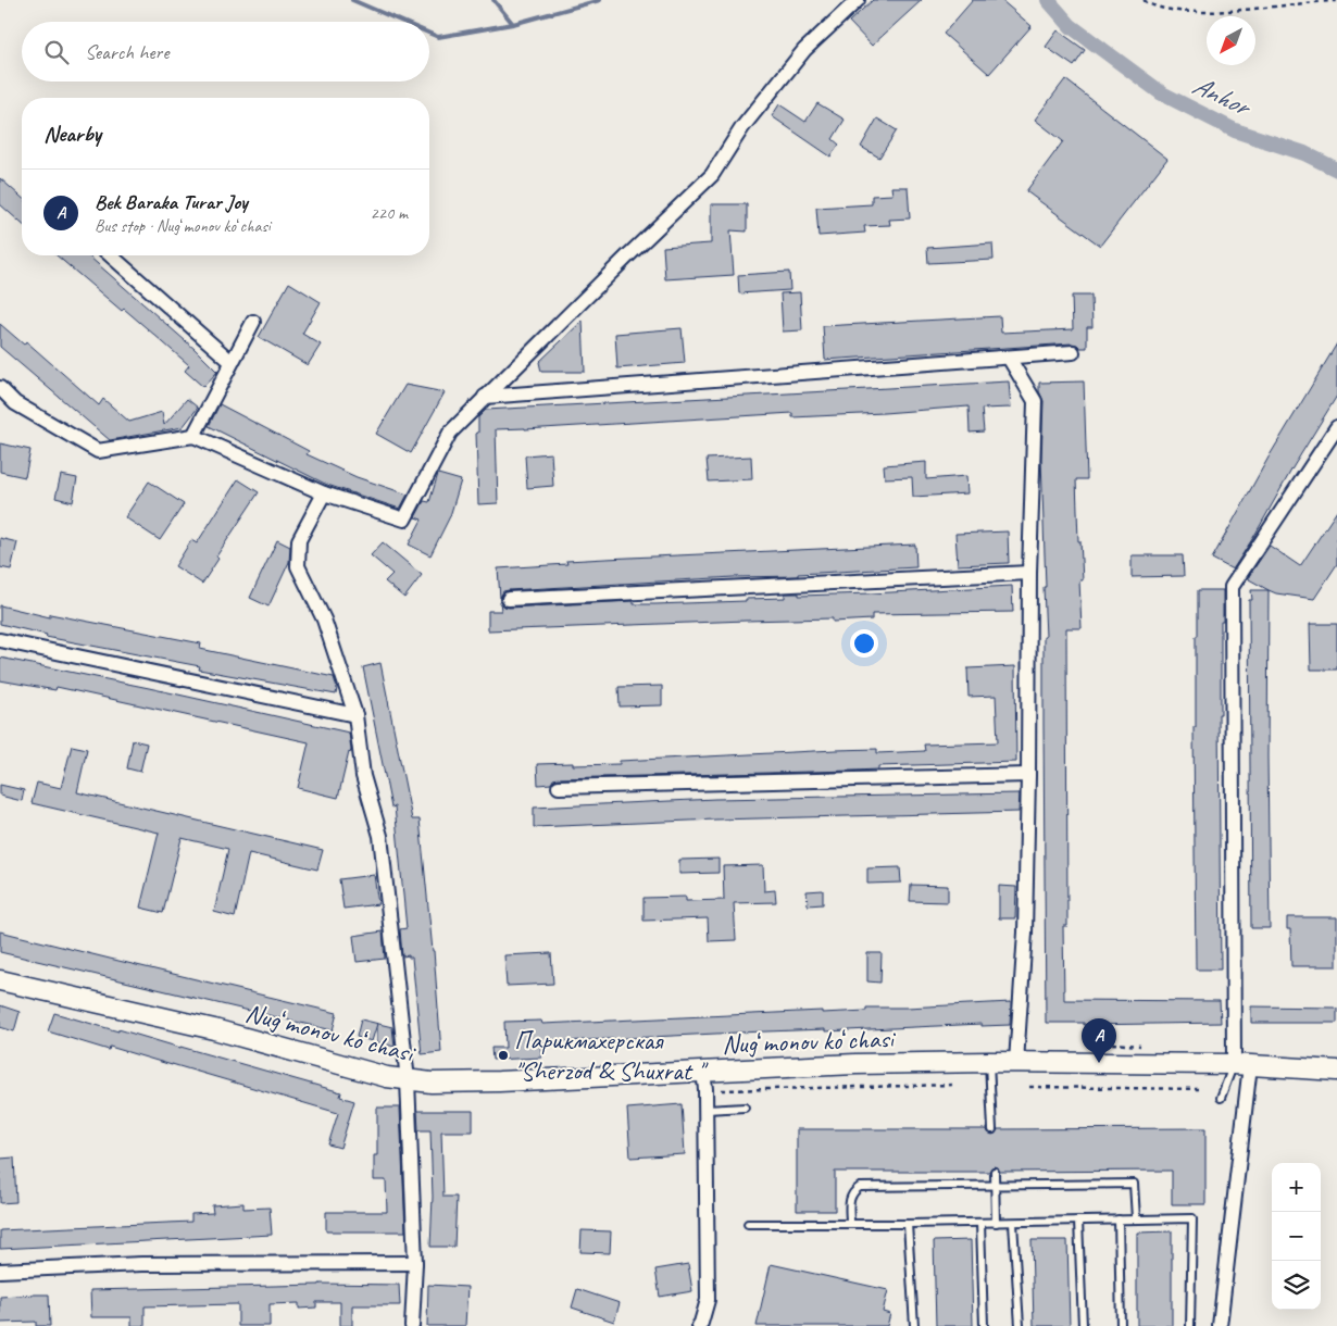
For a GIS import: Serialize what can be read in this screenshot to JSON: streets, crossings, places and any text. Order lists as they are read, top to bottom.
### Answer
{
  "streets": {
    "main road": ["Nugʻmonov koʻchasi"]
  },
  "water": ["Anhor"],
  "places": ["Парикмахерская \"Sherzod & Shuxrat \""],
  "north": "bottom left",
  "page": {
    "search": "Search here",
    "heading": "Nearby",
    "list": [
      {
        "mark": "A",
        "name": "Bek Baraka Turar Joy",
        "note": "Bus stop · Nugʻmonov koʻchasi",
        "value": "220 m"
      }
    ],
    "pins": "A",
    "map_buttons": ["+", "−"]
  }
}
